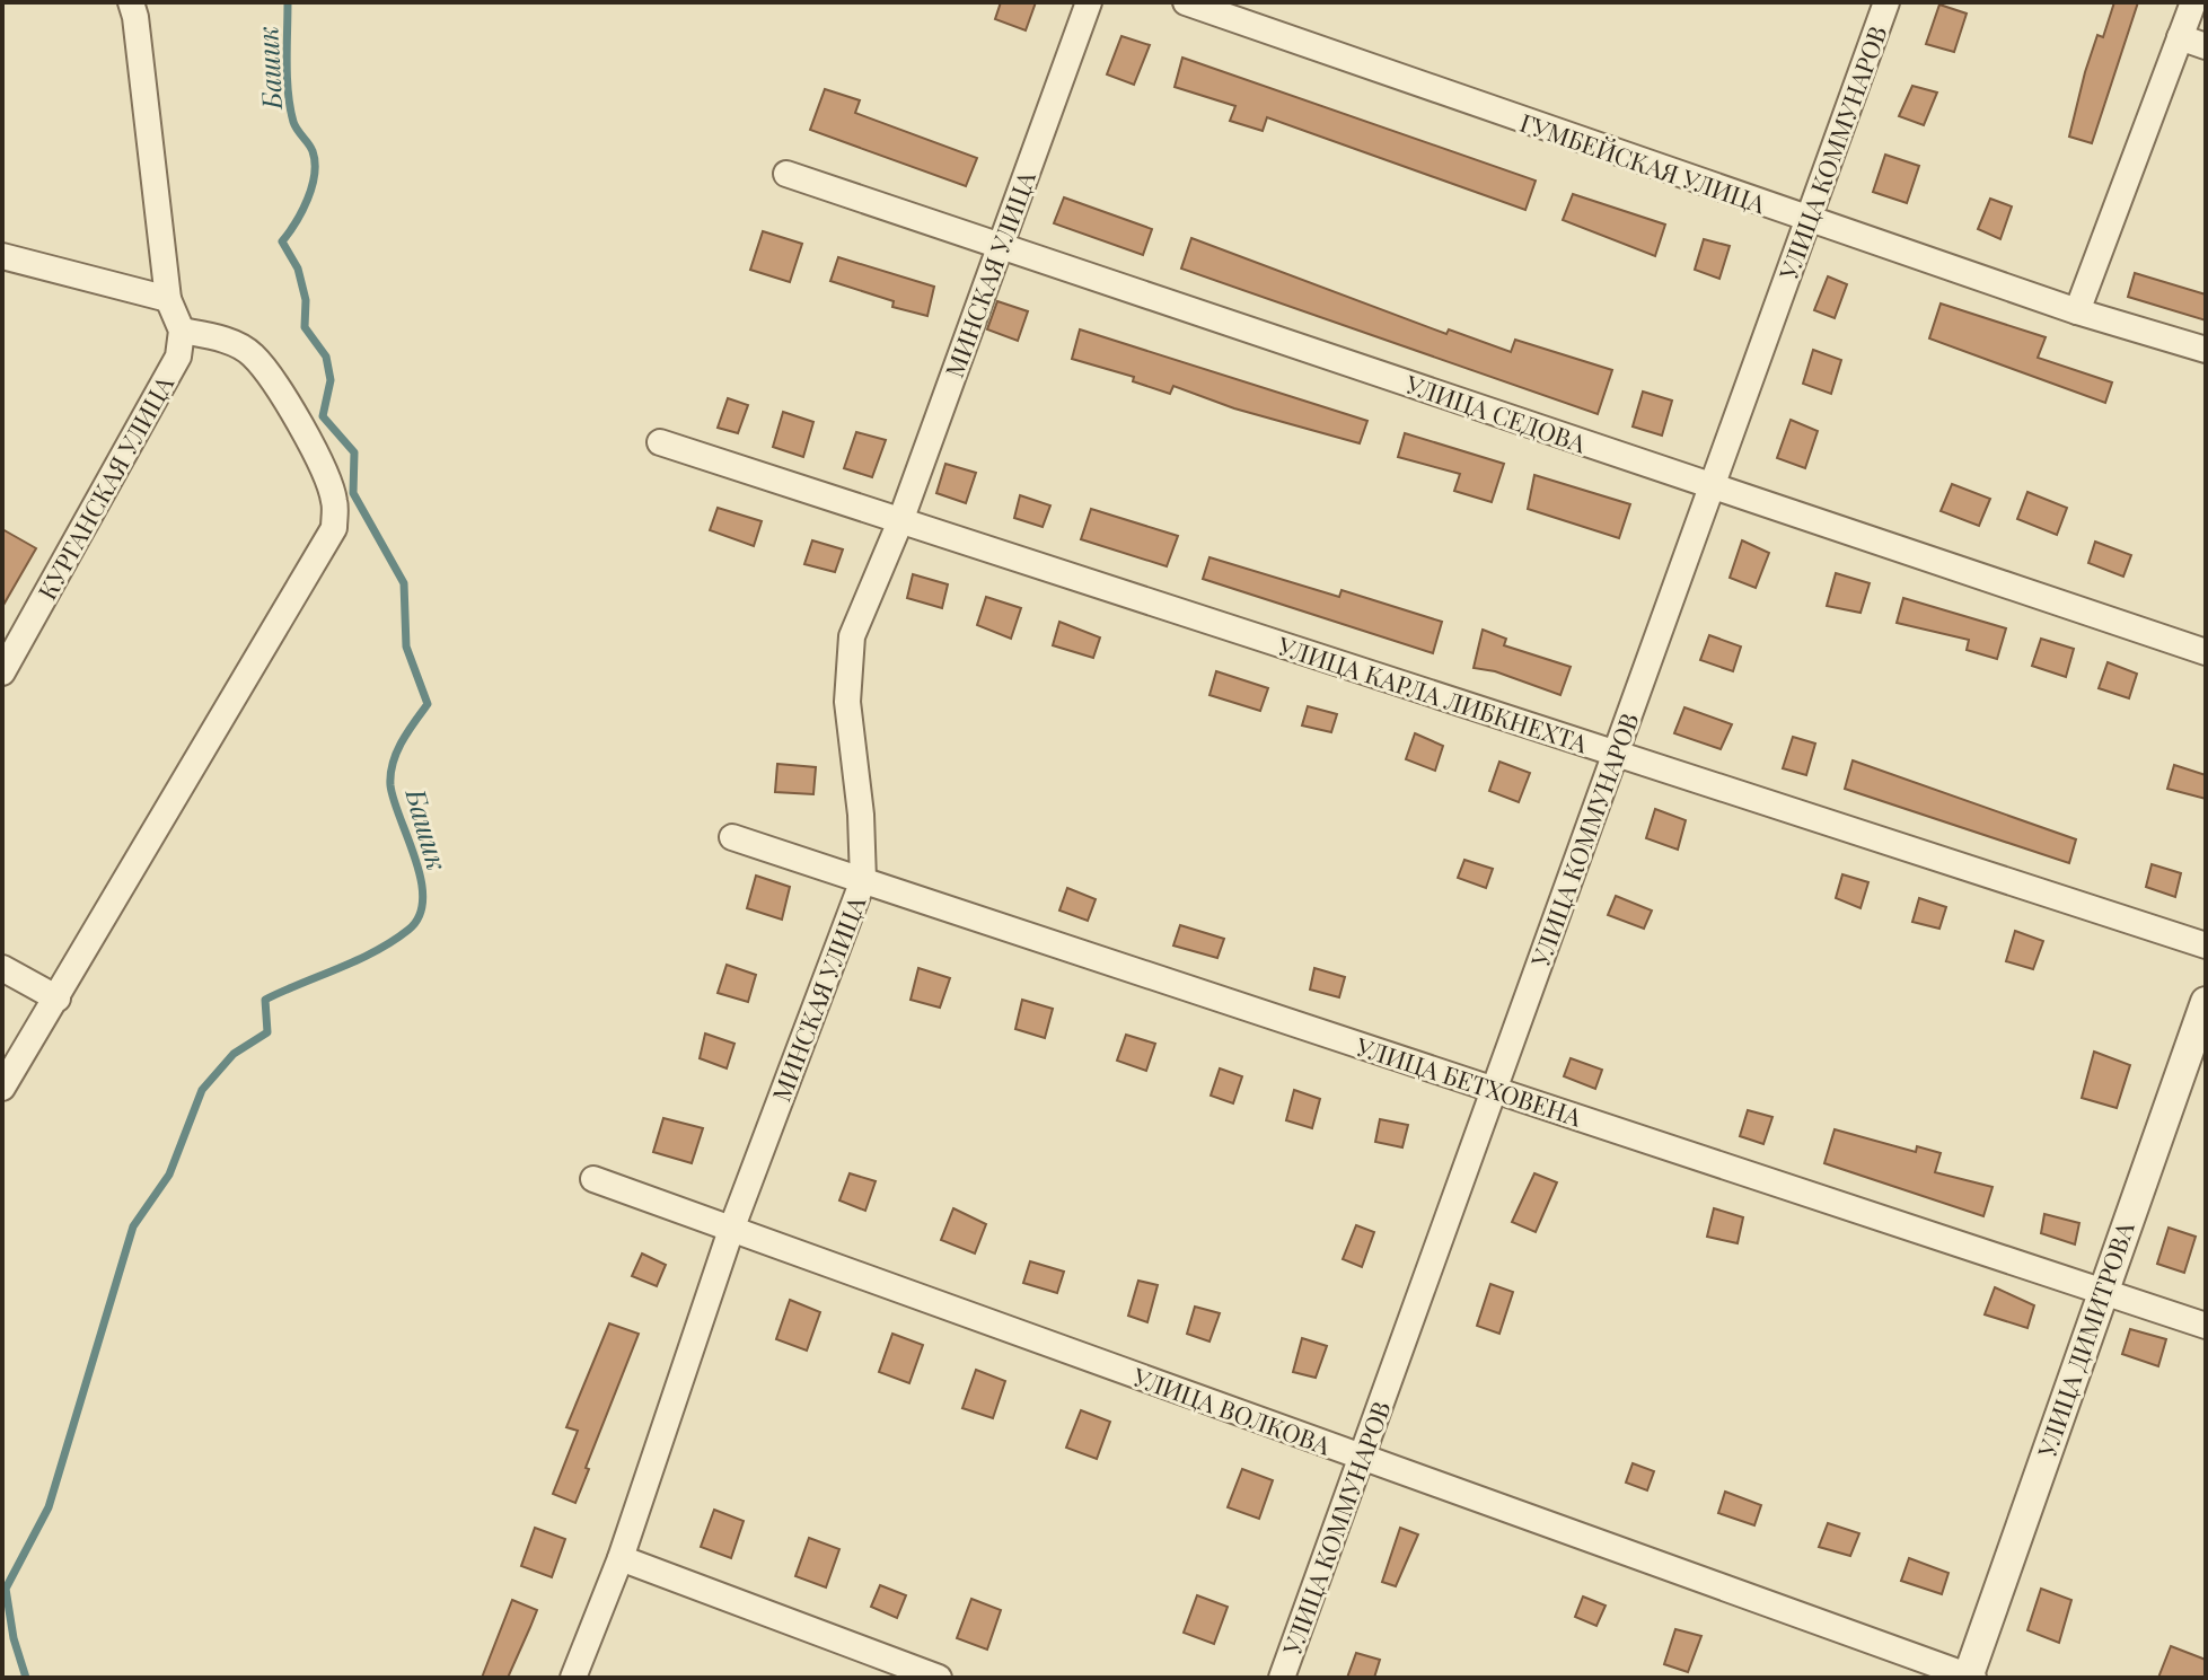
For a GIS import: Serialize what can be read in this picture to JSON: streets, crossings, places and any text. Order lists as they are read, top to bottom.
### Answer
{
  "streets": {
    "street": [
      "УЛИЦА КОММУНАРОВ",
      "ГУМБЕЙСКАЯ УЛИЦА",
      "МИНСКАЯ УЛИЦА",
      "УЛИЦА СЕДОВА",
      "КУРГАНСКАЯ УЛИЦА",
      "УЛИЦА КАРЛА ЛИБКНЕХТА",
      "УЛИЦА БЕТХОВЕНА",
      "УЛИЦА ДИМИТРОВА",
      "УЛИЦА ВОЛКОВА"
    ]
  },
  "crossings": [
    ["УЛИЦА КОММУНАРОВ", "ГУМБЕЙСКАЯ УЛИЦА"],
    ["УЛИЦА КОММУНАРОВ", "УЛИЦА СЕДОВА"],
    ["УЛИЦА КОММУНАРОВ", "УЛИЦА КАРЛА ЛИБКНЕХТА"],
    ["УЛИЦА КОММУНАРОВ", "УЛИЦА БЕТХОВЕНА"],
    ["УЛИЦА КОММУНАРОВ", "УЛИЦА ВОЛКОВА"],
    ["МИНСКАЯ УЛИЦА", "УЛИЦА СЕДОВА"],
    ["МИНСКАЯ УЛИЦА", "УЛИЦА КАРЛА ЛИБКНЕХТА"],
    ["МИНСКАЯ УЛИЦА", "УЛИЦА БЕТХОВЕНА"],
    ["МИНСКАЯ УЛИЦА", "УЛИЦА ВОЛКОВА"],
    ["УЛИЦА БЕТХОВЕНА", "УЛИЦА ДИМИТРОВА"],
    ["УЛИЦА ДИМИТРОВА", "УЛИЦА ВОЛКОВА"]
  ],
  "water": ["Башик"]
}
